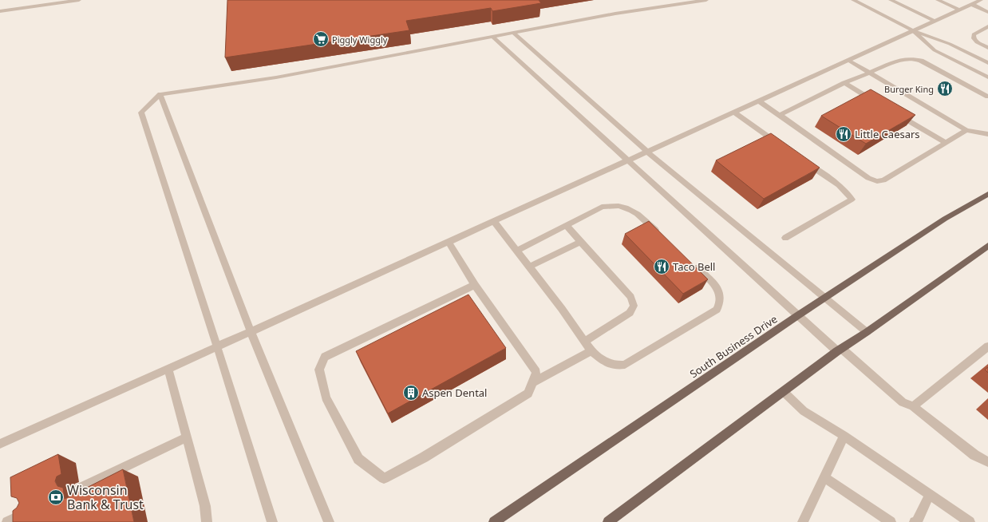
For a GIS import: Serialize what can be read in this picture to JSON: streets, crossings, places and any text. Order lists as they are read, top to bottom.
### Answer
{
  "streets": {
    "main road": ["South Business Drive"]
  },
  "places": {
    "supermarket": ["Piggly Wiggly"],
    "restaurant": ["Burger King", "Little Caesars", "Taco Bell"],
    "building": ["Aspen Dental"],
    "bank": ["Wisconsin Bank & Trust"]
  }
}
